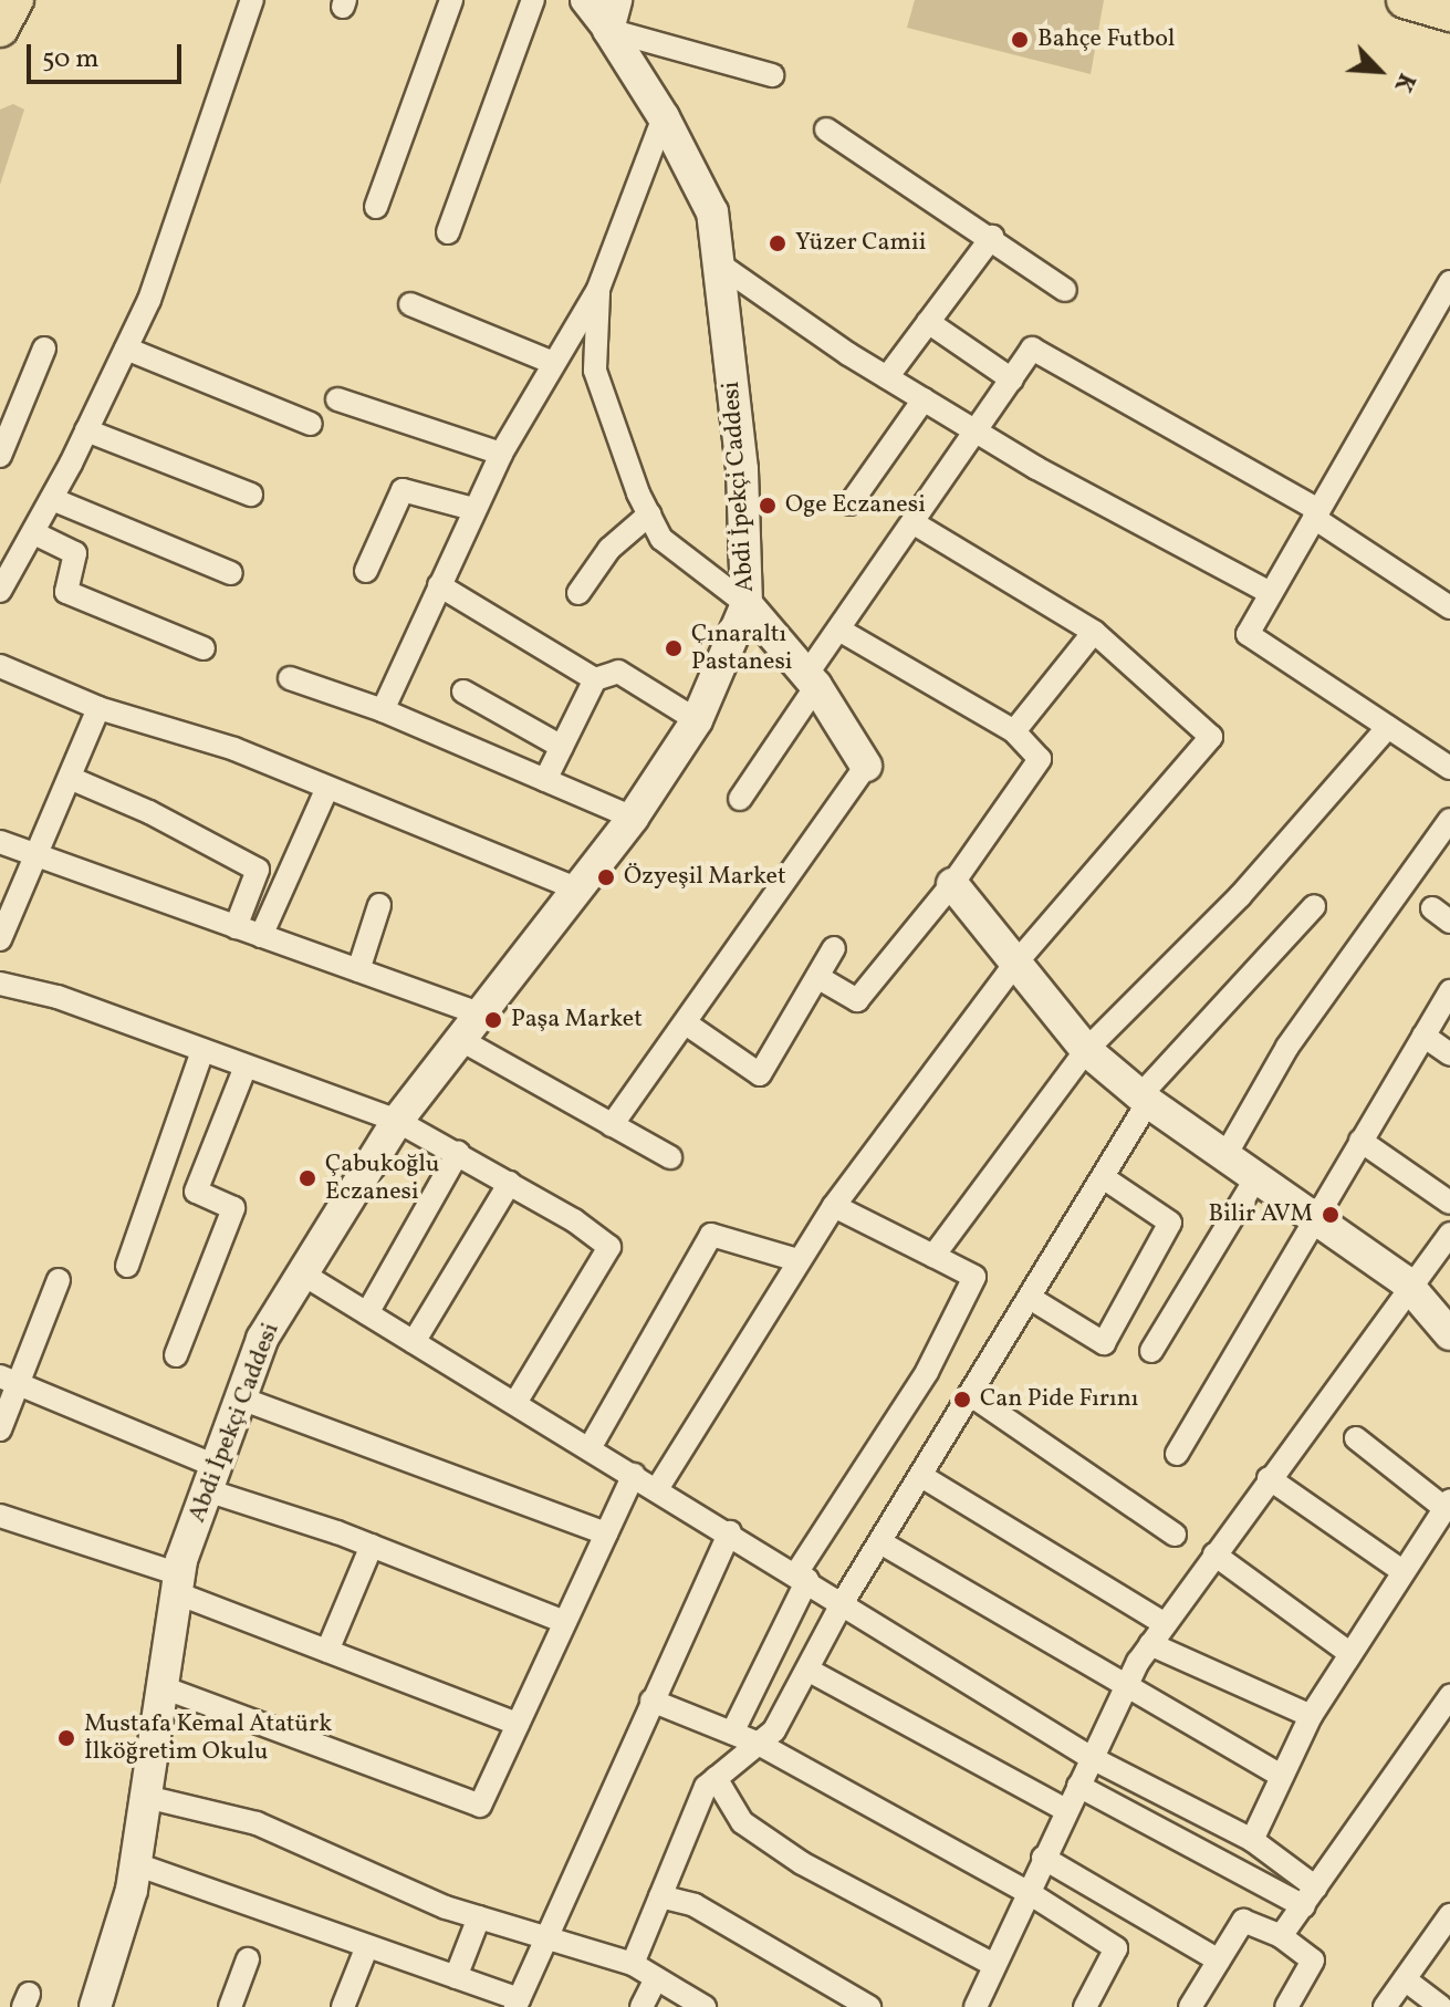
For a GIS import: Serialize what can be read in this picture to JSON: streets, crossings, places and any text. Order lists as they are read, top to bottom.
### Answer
{
  "streets": {
    "main road": ["Abdi İpekçi Caddesi"]
  },
  "places": [
    "Bahçe Futbol",
    "Yüzer Camii",
    "Oge Eczanesi",
    "Çınaraltı Pastanesi",
    "Özyeşil Market",
    "Paşa Market",
    "Çabukoğlu Eczanesi",
    "Bilir AVM",
    "Can Pide Fırını",
    "Mustafa Kemal Atatürk İlköğretim Okulu"
  ],
  "scale_bar": "50 m",
  "north": "bottom right"
}
